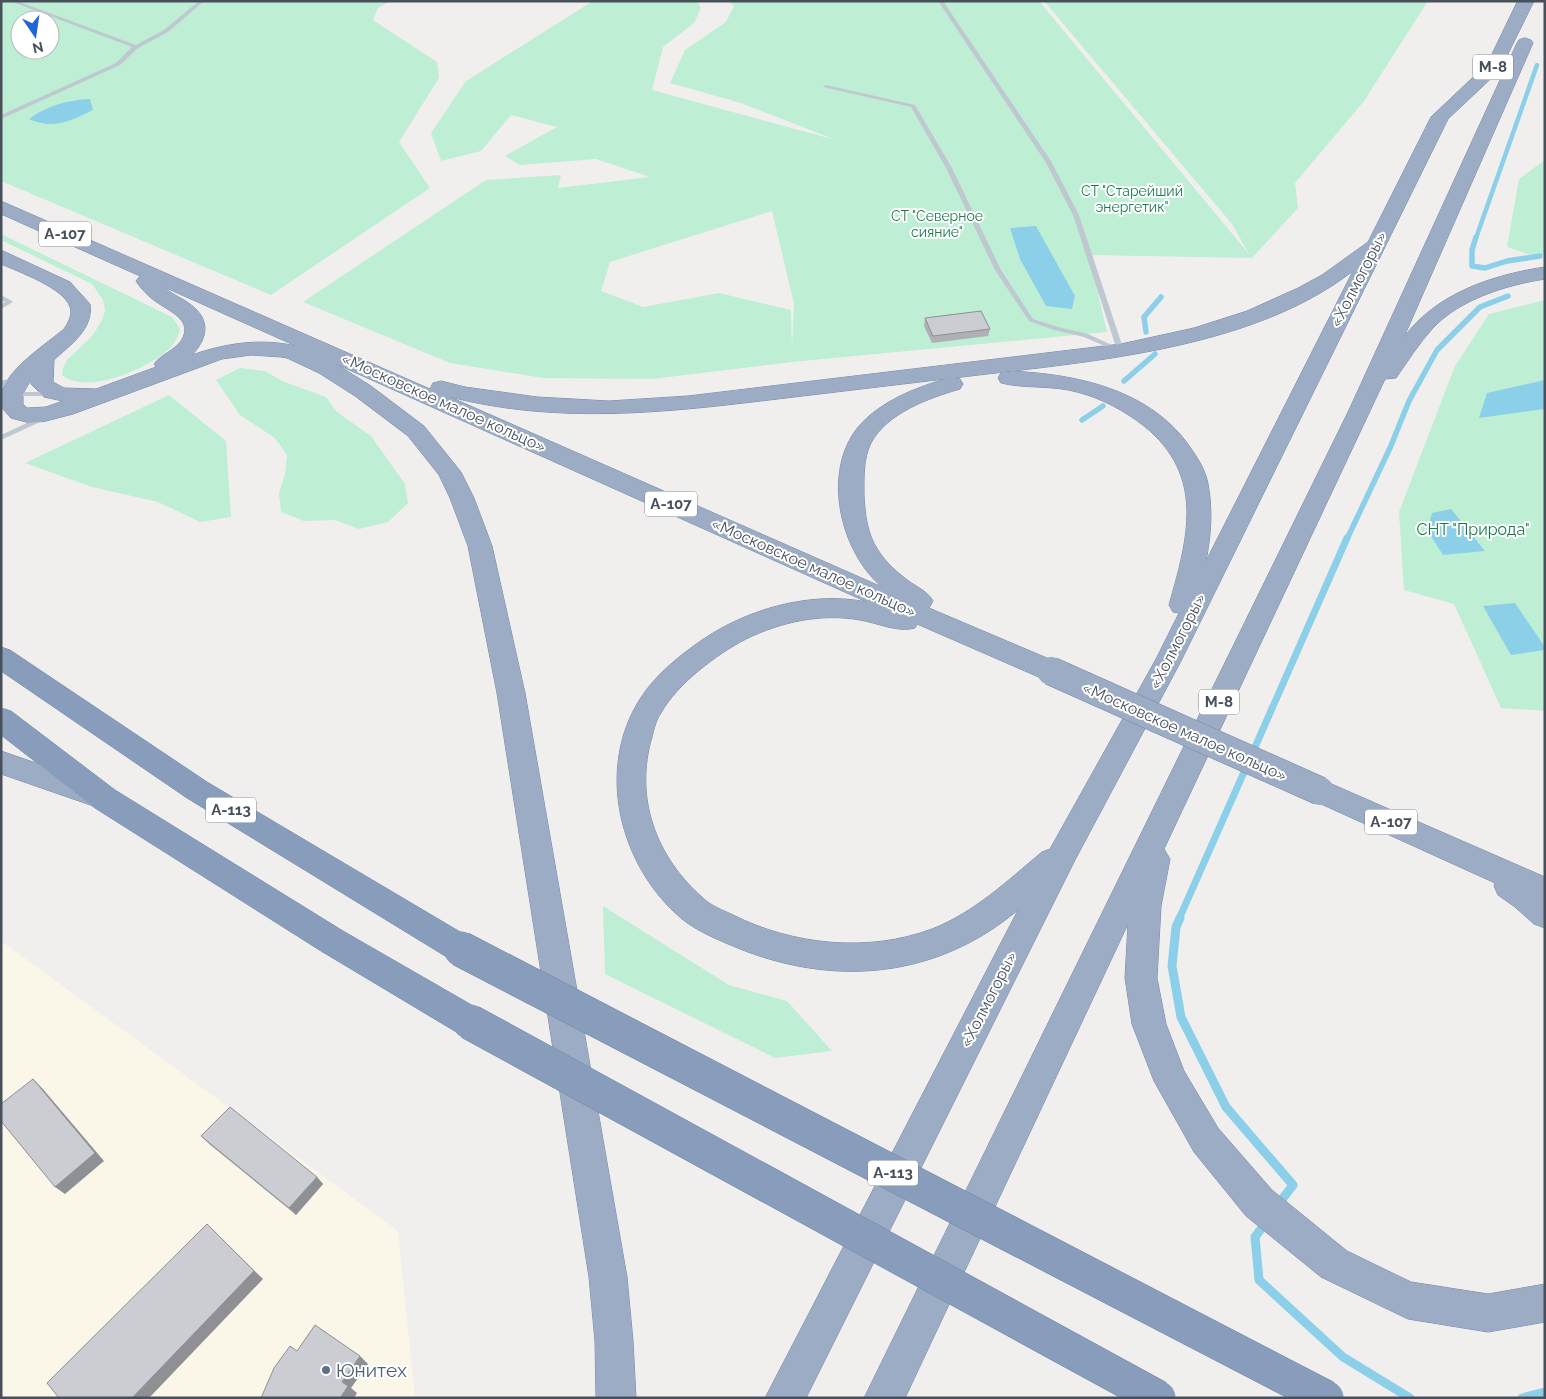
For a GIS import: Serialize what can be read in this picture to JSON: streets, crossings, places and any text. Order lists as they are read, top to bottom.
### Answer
{
  "streets": {
    "highway": [
      "М-8",
      "А-107",
      "«Холмогоры»",
      "«Московское малое кольцо»",
      "А-113"
    ]
  },
  "parks": ["СТ \"Старейший энергетик\"", "СТ \"Северное сияние\"", "СНТ \"Природа\""],
  "places": ["Юнитех"],
  "north": "bottom"
}
